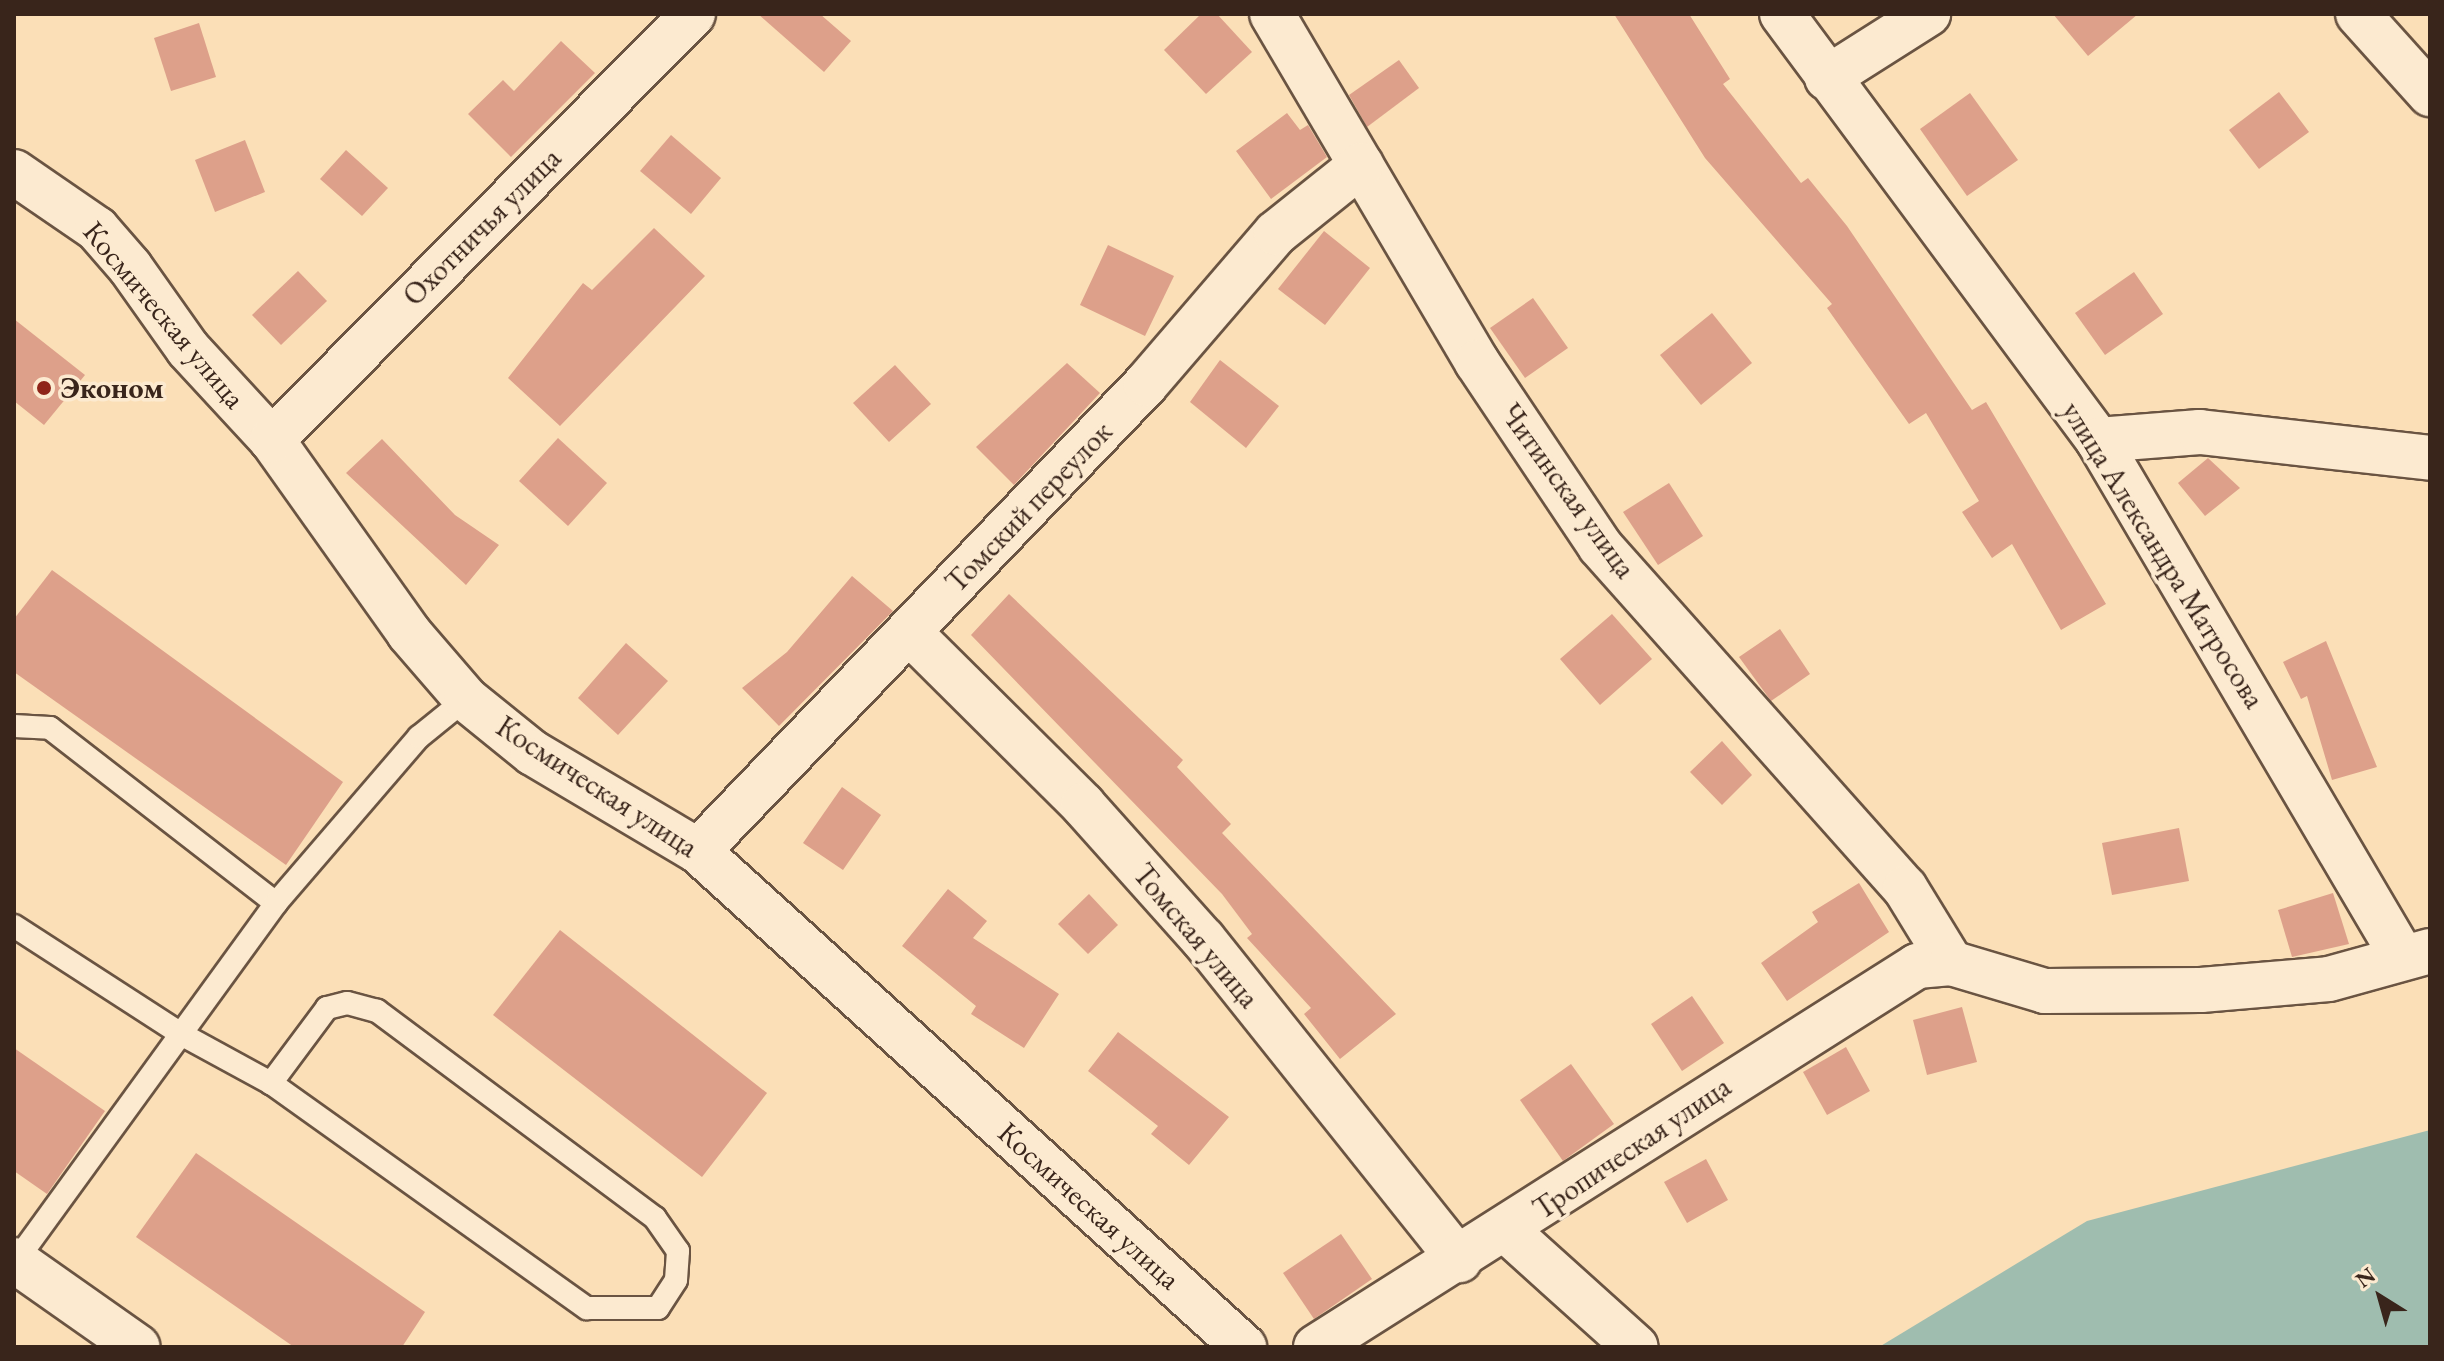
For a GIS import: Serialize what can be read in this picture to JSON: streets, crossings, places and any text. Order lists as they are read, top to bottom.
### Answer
{
  "streets": {
    "street": [
      "Охотничья улица",
      "Космическая улица",
      "Читинская улица",
      "Томский переулок",
      "улица Александра Матросова",
      "Томская улица",
      "Тропическая улица"
    ]
  },
  "crossings": [
    ["Охотничья улица", "Космическая улица"],
    ["Космическая улица", "Томский переулок"],
    ["Читинская улица", "Томский переулок"],
    ["Читинская улица", "Тропическая улица"],
    ["Томский переулок", "Томская улица"],
    ["Томская улица", "Тропическая улица"]
  ],
  "places": ["Эконом"],
  "north": "top left"
}
